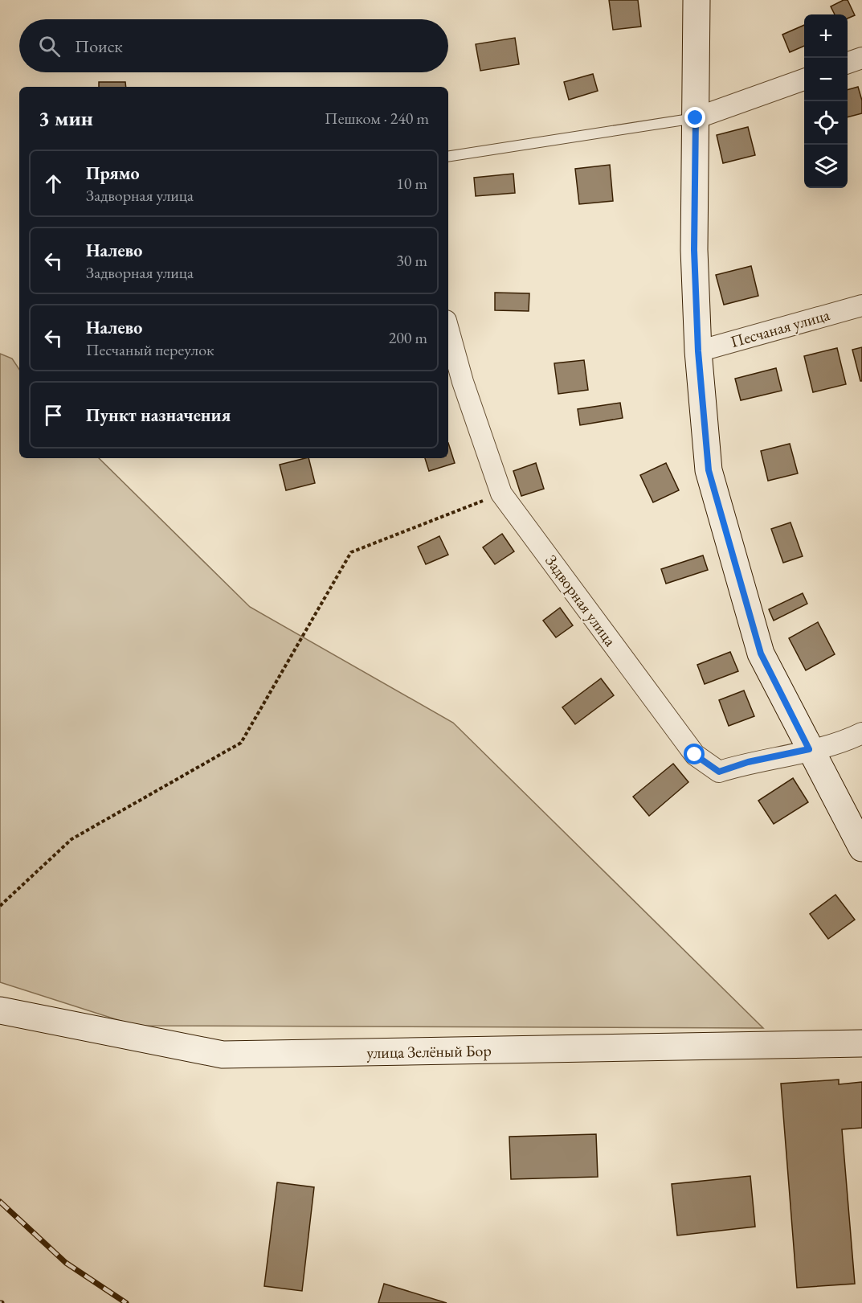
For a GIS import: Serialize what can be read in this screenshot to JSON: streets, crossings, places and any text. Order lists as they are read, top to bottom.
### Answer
{
  "streets": {
    "street": ["Песчаная улица", "Задворная улица", "улица Зелёный Бор"]
  },
  "page": {
    "map_buttons": ["+", "−"],
    "search": "Поиск",
    "heading": ["3 мин", "Пешком · 240 m"],
    "list": [
      ["Прямо", "Задворная улица", "10 m"],
      ["Налево", "Задворная улица", "30 m"],
      ["Налево", "Песчаный переулок", "200 m"],
      "Пункт назначения"
    ]
  }
}
